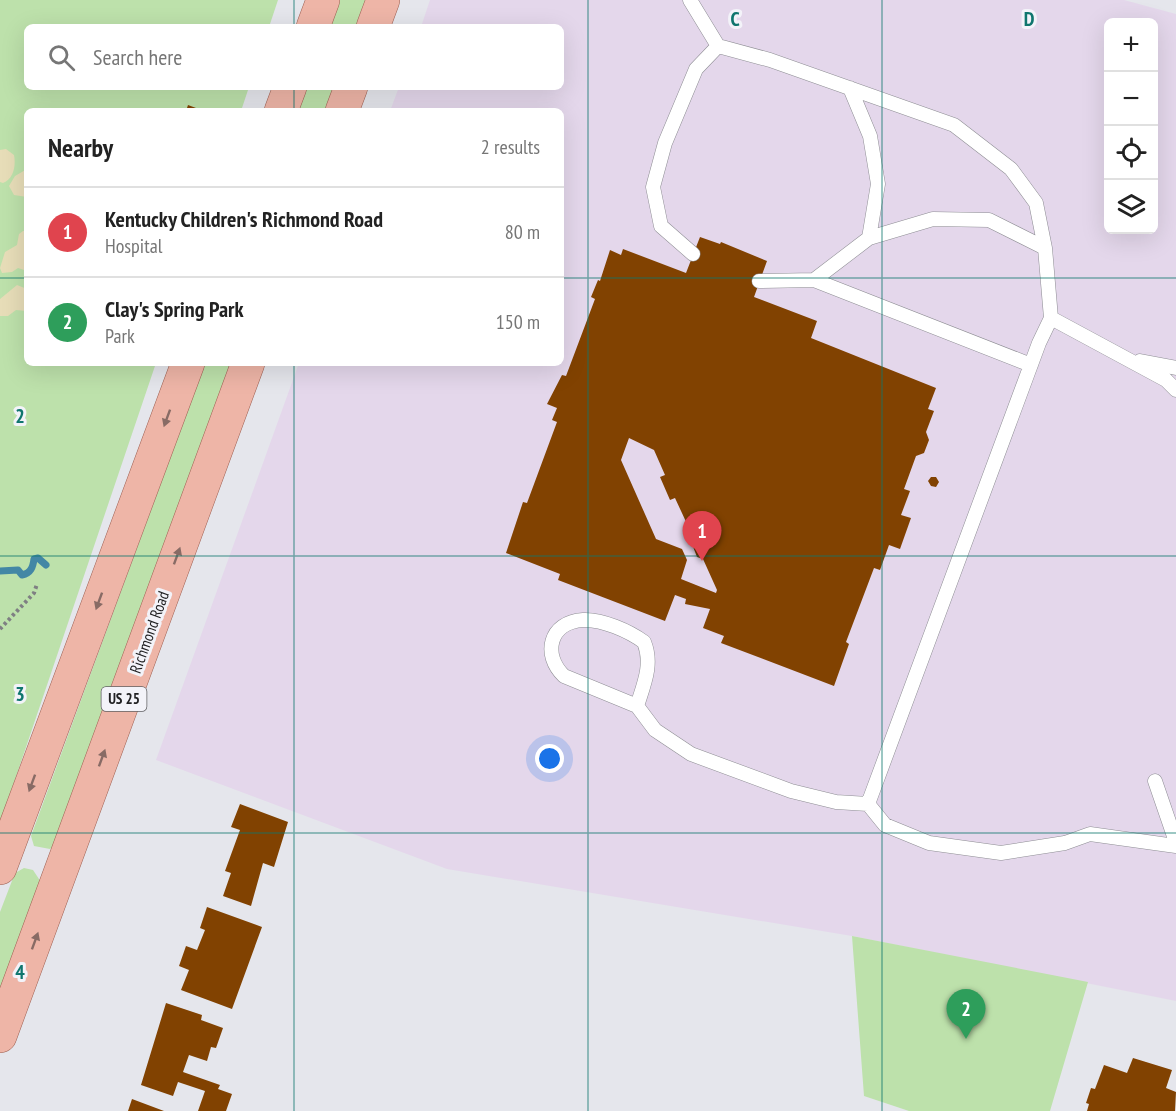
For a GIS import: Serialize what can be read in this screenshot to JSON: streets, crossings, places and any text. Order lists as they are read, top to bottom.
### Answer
{
  "streets": {
    "main road": ["Richmond Road", "US 25"]
  },
  "page": {
    "map_buttons": ["+", "−"],
    "search": "Search here",
    "heading": ["Nearby", "2 results"],
    "list": [
      {
        "mark": "1",
        "name": "Kentucky Children's Richmond Road",
        "note": "Hospital",
        "value": "80 m"
      },
      {
        "mark": "2",
        "name": "Clay's Spring Park",
        "note": "Park",
        "value": "150 m"
      }
    ],
    "pins": ["1", "2"]
  },
  "grid": {
    "columns": ["C", "D"],
    "rows": ["2", "3", "4"]
  }
}
